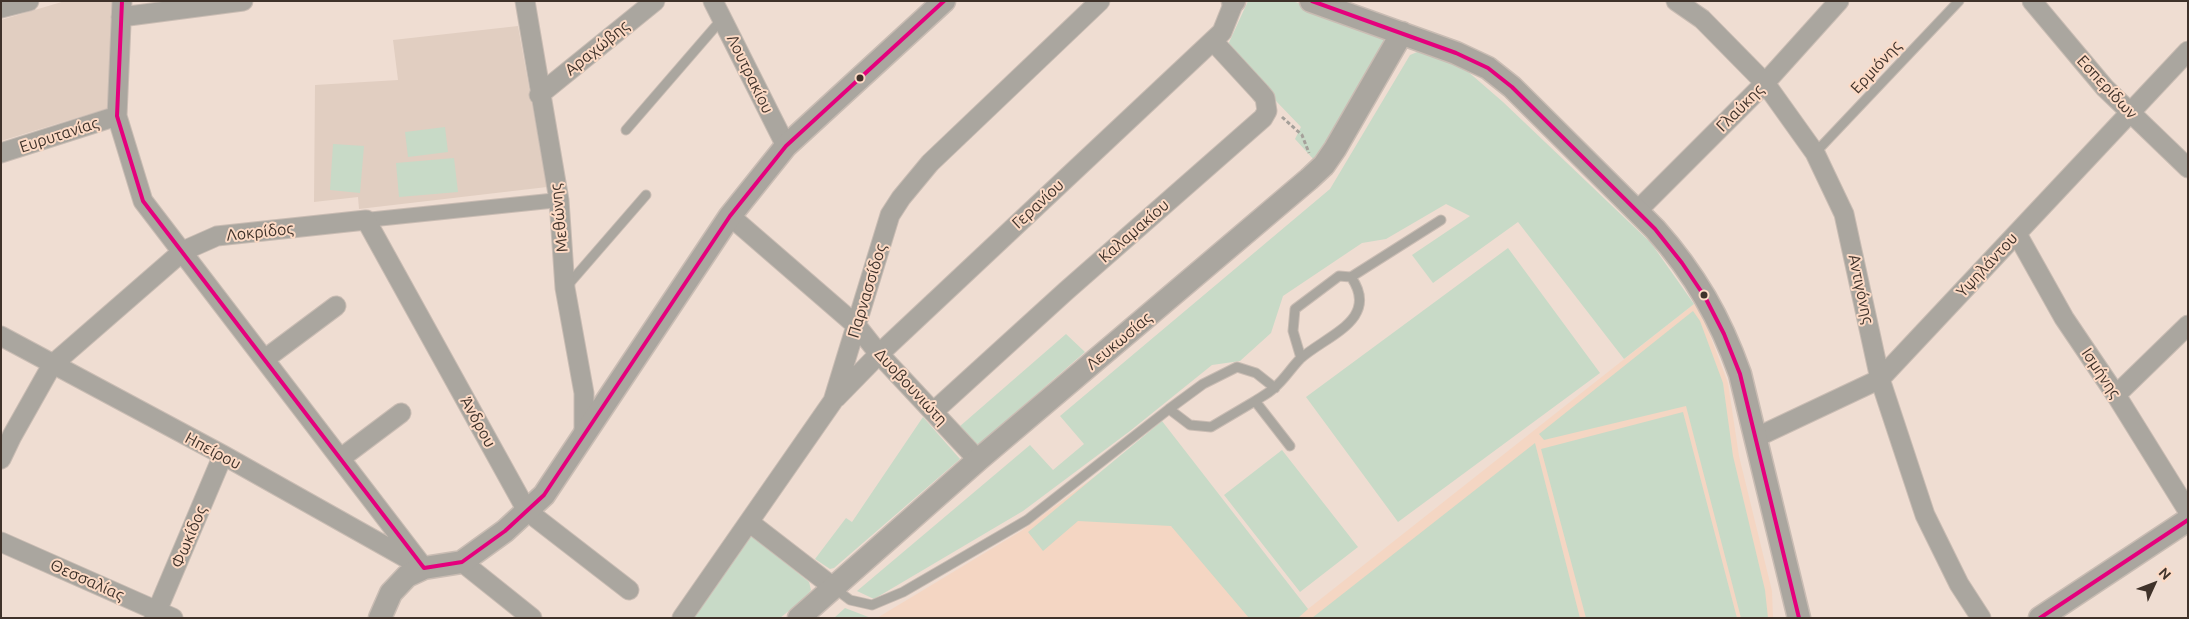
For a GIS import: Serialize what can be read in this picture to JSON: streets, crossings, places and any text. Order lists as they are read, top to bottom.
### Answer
{
  "streets": {
    "street": [
      "Αραχώβης",
      "Λουτρακίου",
      "Εσπερίδων",
      "Γλαύκης",
      "Ευρυτανίας",
      "Γερανίου",
      "Μεθώνης",
      "Καλαμακίου",
      "Λοκρίδος",
      "Υψηλάντου",
      "Αντιγόνης",
      "Παρνασσίδος",
      "Λευκωσίας",
      "Ισμήνης",
      "Δυοβουνιώτη",
      "Άνδρου",
      "Ηπείρου",
      "Φωκίδος",
      "Θεσσαλίας"
    ],
    "lane": ["Ερμιόνης"]
  },
  "crossings": [
    ["Αραχώβης", "Μεθώνης"],
    ["Ερμιόνης", "Αντιγόνης"],
    ["Εσπερίδων", "Υψηλάντου"],
    ["Γλαύκης", "Αντιγόνης"],
    ["Γερανίου", "Παρνασσίδος"],
    ["Γερανίου", "Δυοβουνιώτη"],
    ["Μεθώνης", "Λοκρίδος"],
    ["Καλαμακίου", "Δυοβουνιώτη"],
    ["Λοκρίδος", "Άνδρου"],
    ["Λοκρίδος", "Ηπείρου"],
    ["Υψηλάντου", "Αντιγόνης"],
    ["Υψηλάντου", "Ισμήνης"],
    ["Παρνασσίδος", "Δυοβουνιώτη"],
    ["Λευκωσίας", "Δυοβουνιώτη"],
    ["Ηπείρου", "Φωκίδος"],
    ["Φωκίδος", "Θεσσαλίας"]
  ],
  "north": "top right"
}
